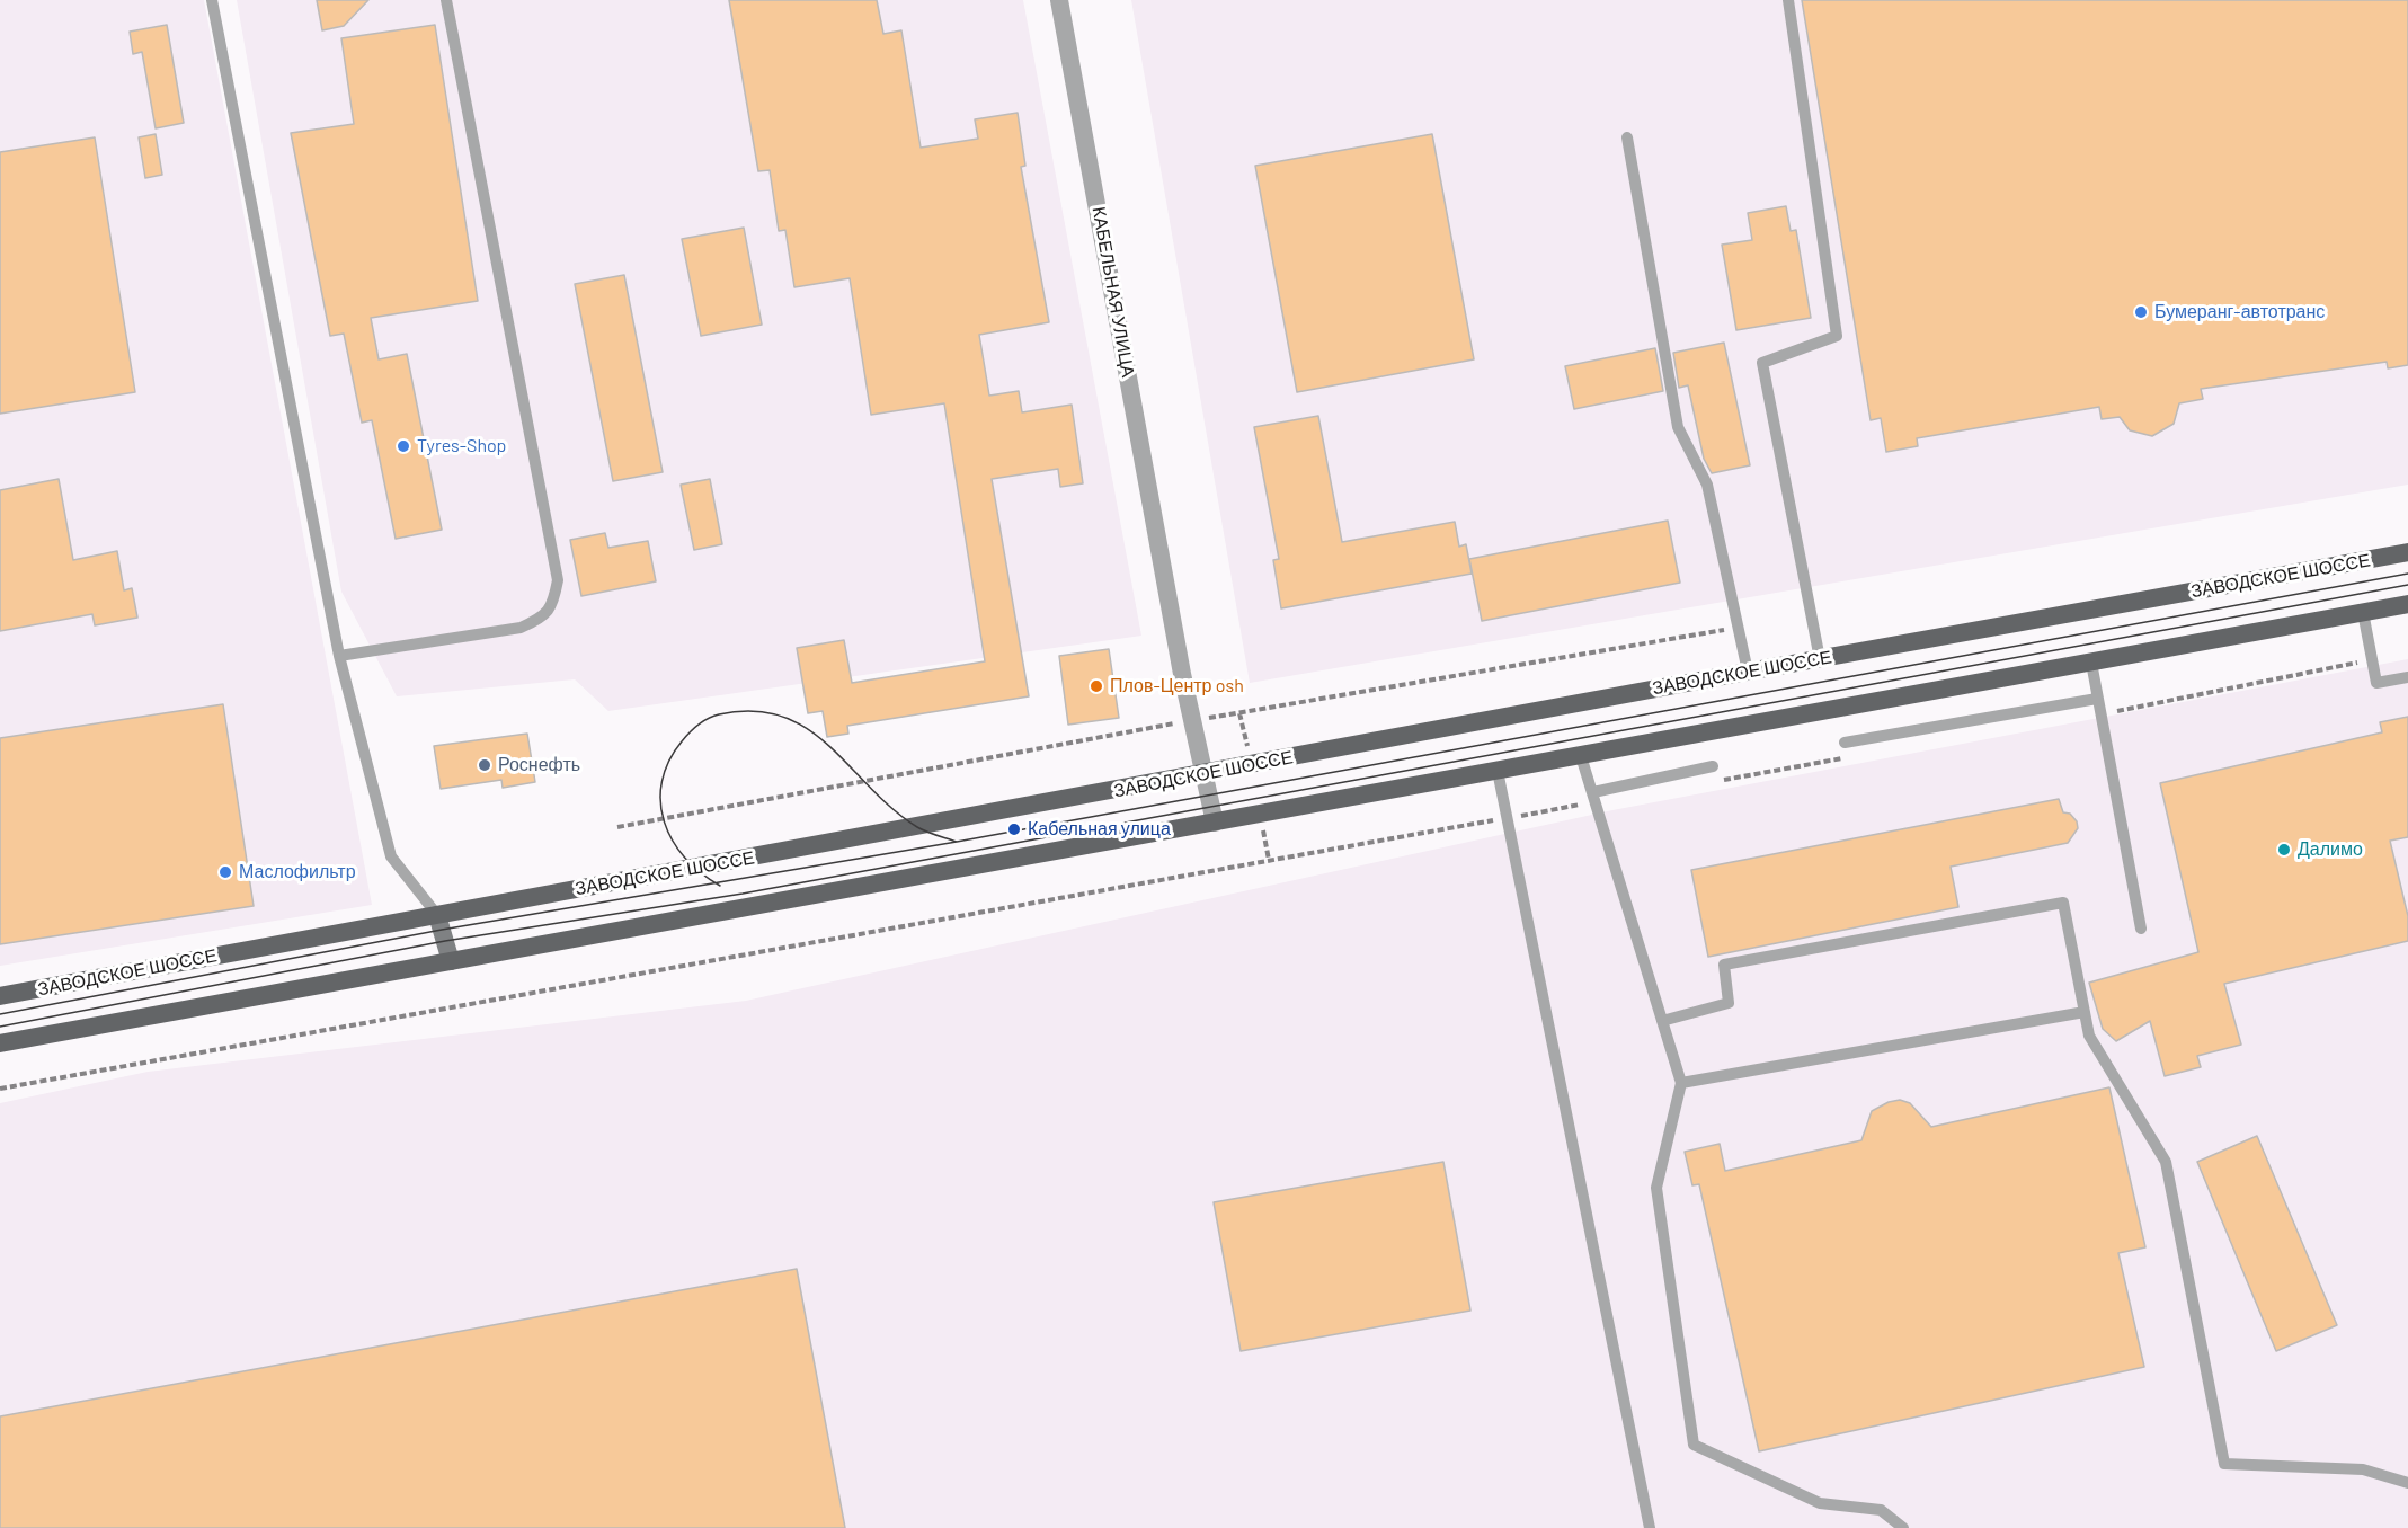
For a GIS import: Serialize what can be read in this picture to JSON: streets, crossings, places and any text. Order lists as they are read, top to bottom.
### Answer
{
  "streets": {
    "main road": ["ЗАВОДСКОЕ ШОССЕ"],
    "street": ["КАБЕЛЬНАЯ УЛИЦА"]
  },
  "crossings": [
    ["КАБЕЛЬНАЯ УЛИЦА", "ЗАВОДСКОЕ ШОССЕ"]
  ],
  "places": [
    "Бумеранг-автотранс",
    "Tyres-Shop",
    "Плов-Центр osh",
    "Роснефть",
    "Кабельная улица",
    "Далимо",
    "Маслофильтр"
  ]
}
